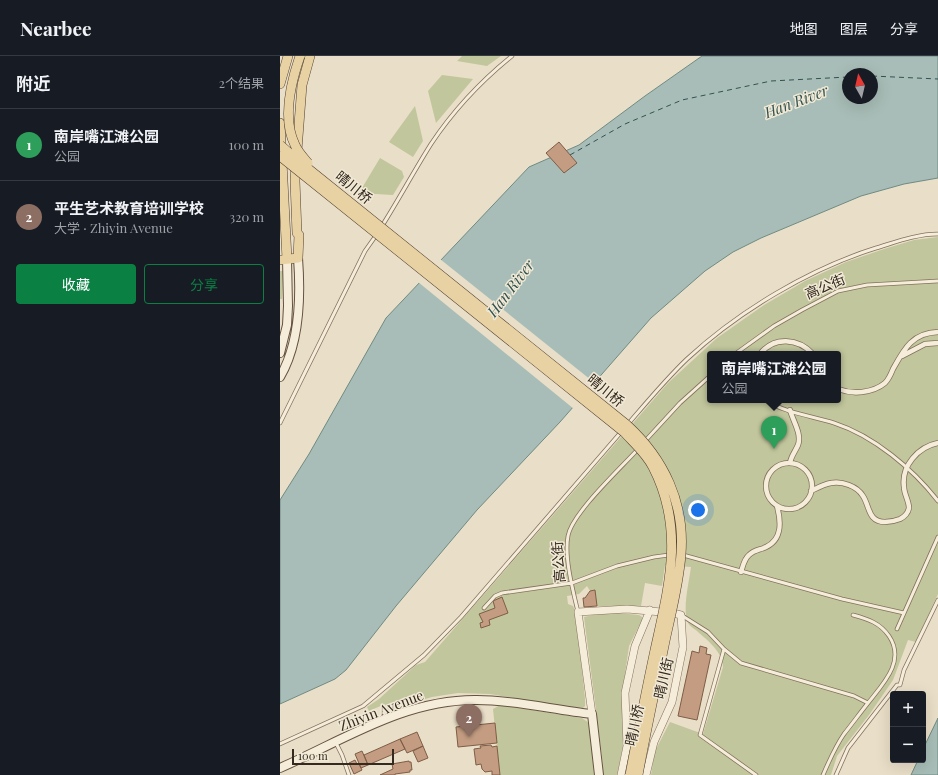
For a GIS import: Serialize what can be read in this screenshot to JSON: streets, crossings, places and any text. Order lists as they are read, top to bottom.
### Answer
{
  "streets": {
    "main road": ["晴川桥", "高公街", "Zhiyin Avenue"],
    "street": ["晴川街"]
  },
  "crossings": [
    ["高公街", "Zhiyin Avenue"]
  ],
  "water": ["Han River"],
  "scale_bar": "100 m",
  "north": "top",
  "page": {
    "header": "Nearbee",
    "nav": ["地图", "图层", "分享"],
    "heading": ["附近", "2个结果"],
    "list": [
      {
        "mark": "1",
        "name": "南岸嘴江滩公园",
        "note": "公园",
        "value": "100 m"
      },
      {
        "mark": "2",
        "name": "平生艺术教育培训学校",
        "note": "大学 · Zhiyin Avenue",
        "value": "320 m"
      }
    ],
    "buttons": ["收藏", "分享"],
    "popup": ["南岸嘴江滩公园", "公园"],
    "pins": ["1", "2"],
    "map_buttons": ["+", "−"],
    "scale": "100 m"
  }
}
